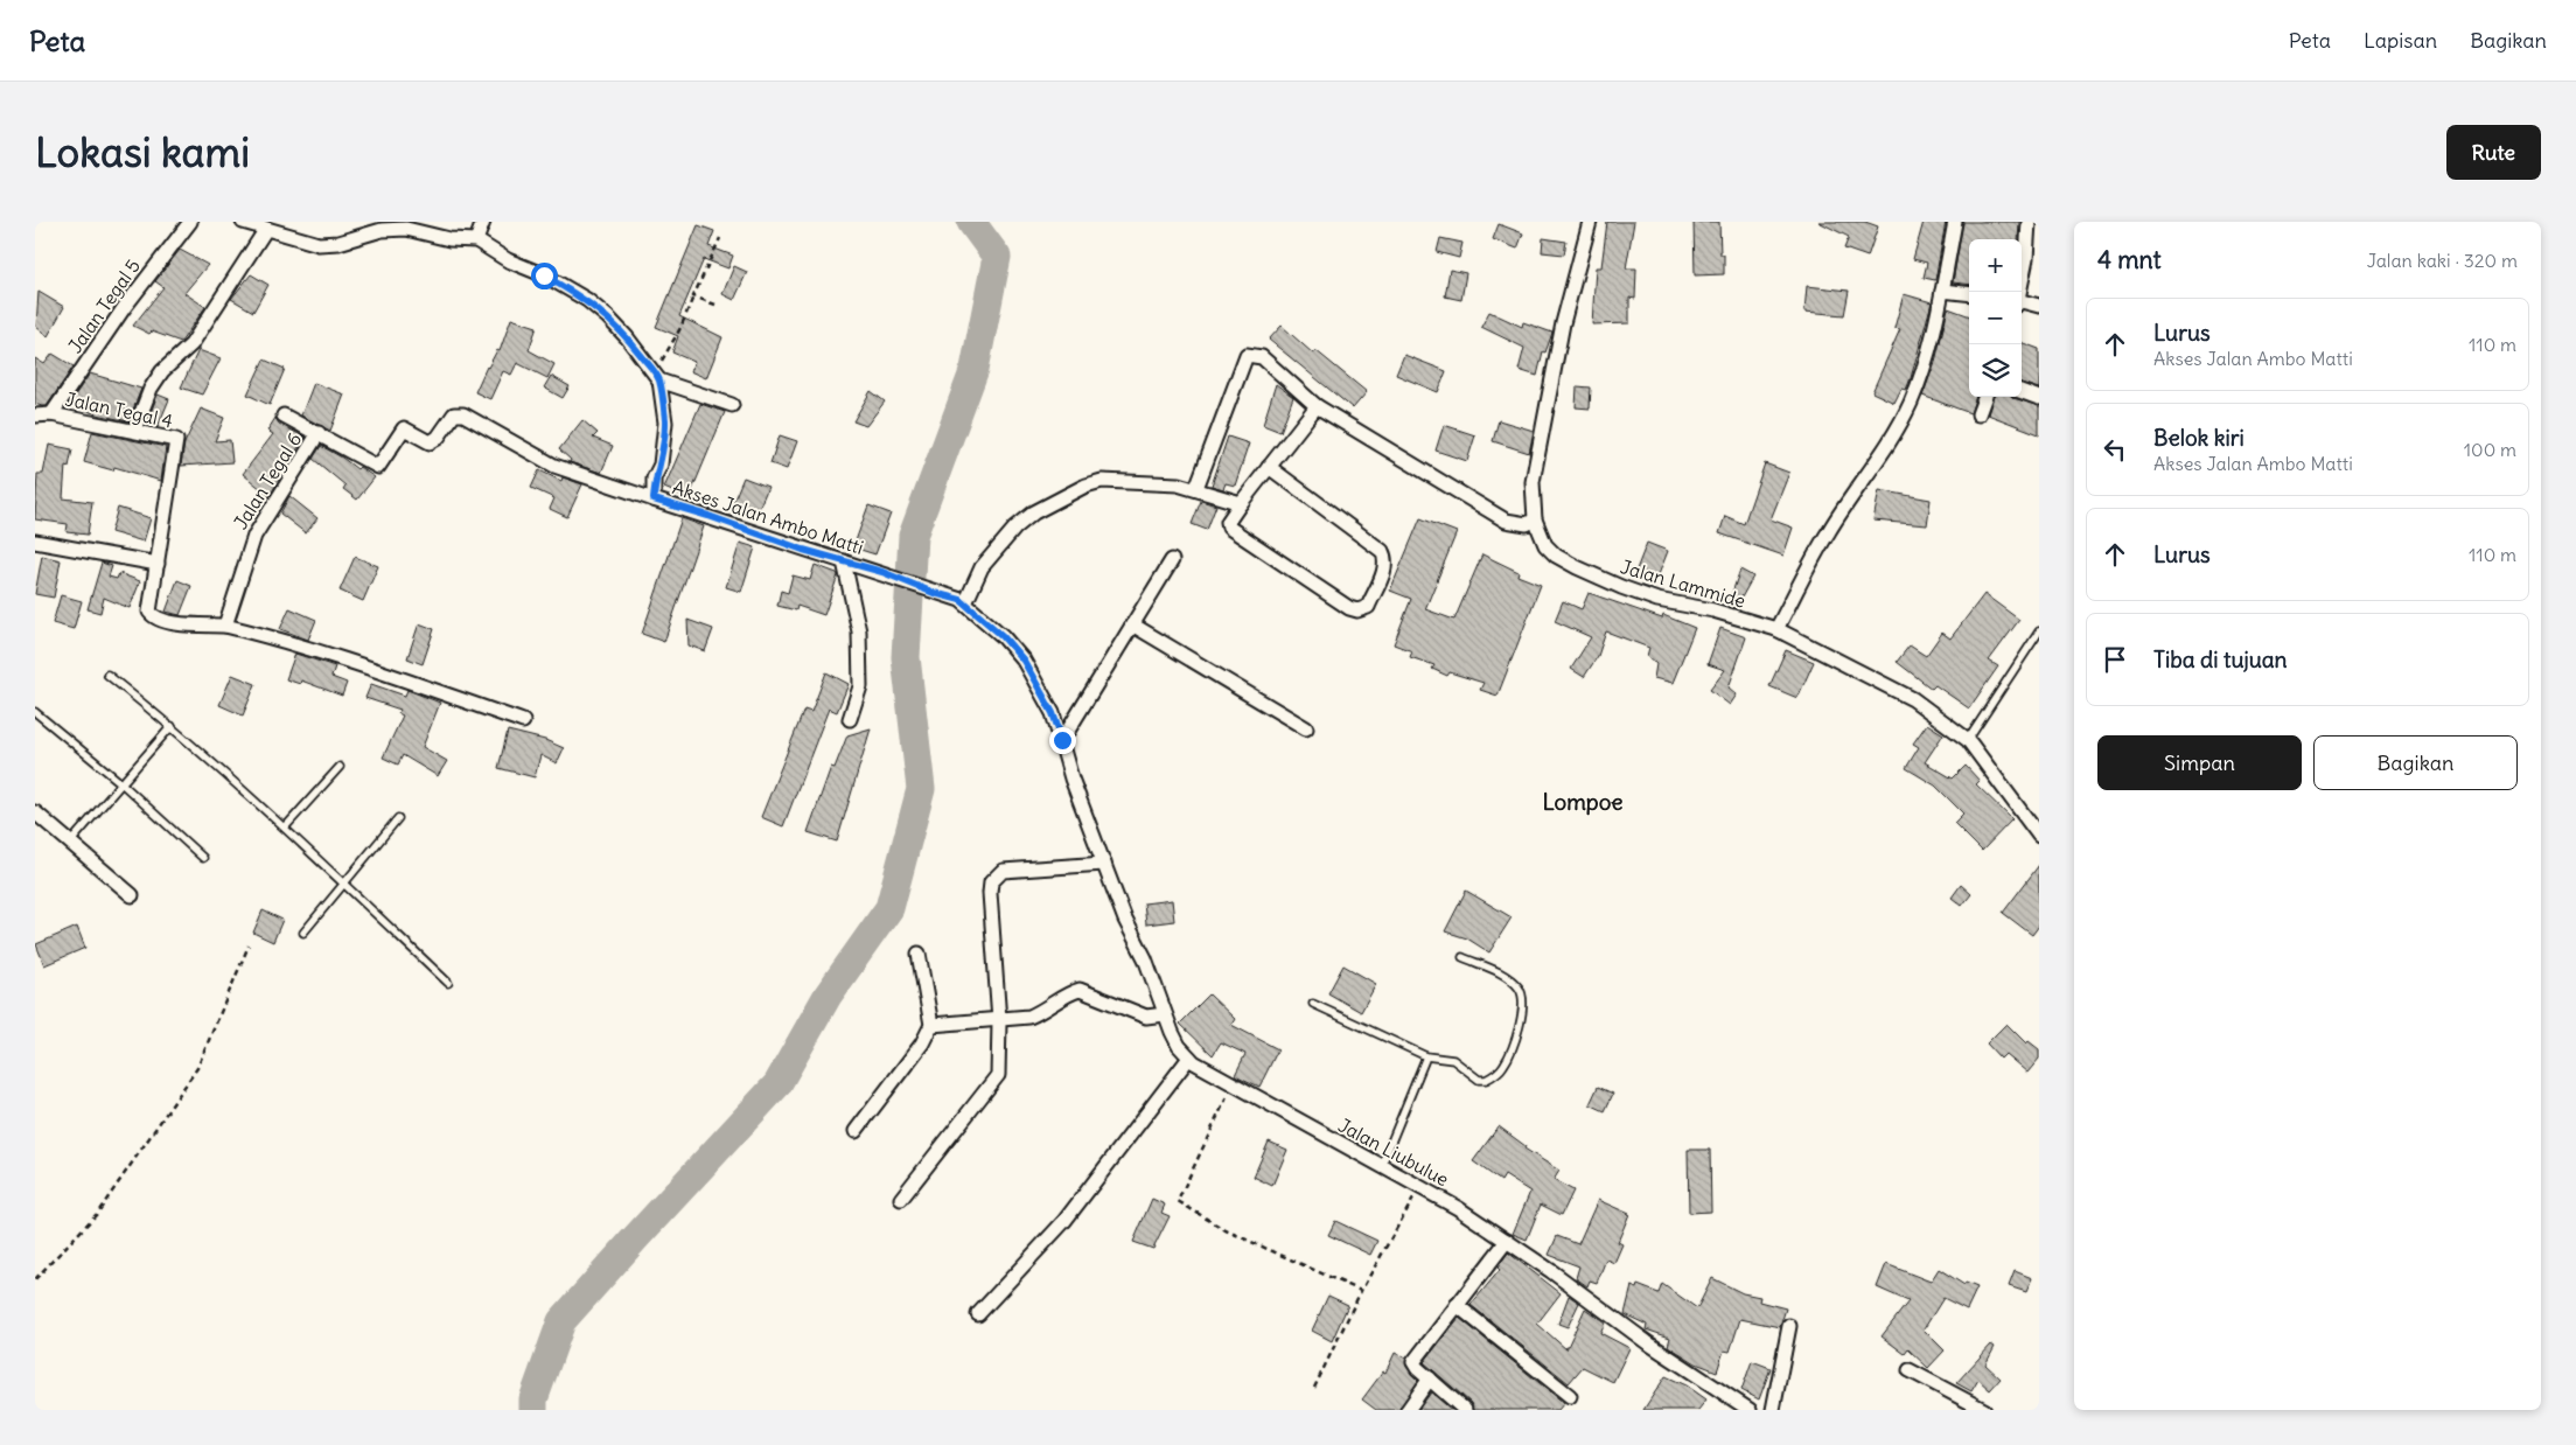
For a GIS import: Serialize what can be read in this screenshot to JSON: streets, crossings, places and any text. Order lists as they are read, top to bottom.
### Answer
{
  "streets": {
    "street": [
      "Jalan Tegal 5",
      "Jalan Tegal 4",
      "Jalan Tegal 6",
      "Akses Jalan Ambo Matti",
      "Jalan Lammide",
      "Jalan Liubulue"
    ]
  },
  "crossings": [
    ["Jalan Tegal 5", "Jalan Tegal 4"],
    ["Akses Jalan Ambo Matti", "Jalan Liubulue"]
  ],
  "districts": ["Lompoe"],
  "page": {
    "header": "Peta",
    "nav": ["Peta", "Lapisan", "Bagikan"],
    "buttons": [
      "Rute",
      ["Simpan", "Bagikan"]
    ],
    "title": "Lokasi kami",
    "heading": ["4 mnt", "Jalan kaki · 320 m"],
    "map_buttons": ["+", "−"],
    "list": [
      ["Lurus", "Akses Jalan Ambo Matti", "110 m"],
      ["Belok kiri", "Akses Jalan Ambo Matti", "100 m"],
      ["Lurus", "110 m"],
      "Tiba di tujuan"
    ]
  }
}
